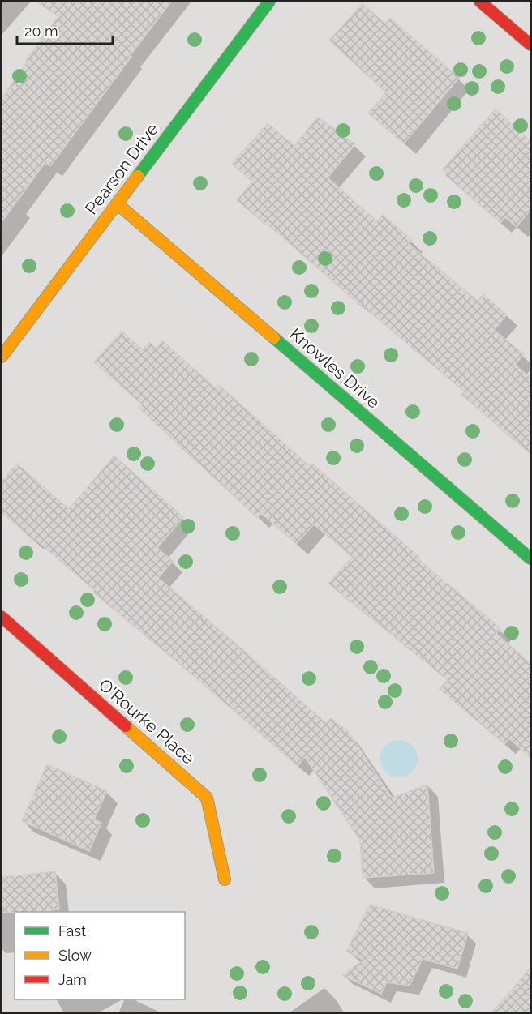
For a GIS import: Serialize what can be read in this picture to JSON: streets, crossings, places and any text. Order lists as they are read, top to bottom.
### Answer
{
  "streets": {
    "street": ["Pearson Drive", "Knowles Drive", "O'Rourke Place"]
  },
  "crossings": [
    ["Pearson Drive", "Knowles Drive"]
  ],
  "legend": ["Fast", "Slow", "Jam"],
  "scale_bar": "20 m"
}
